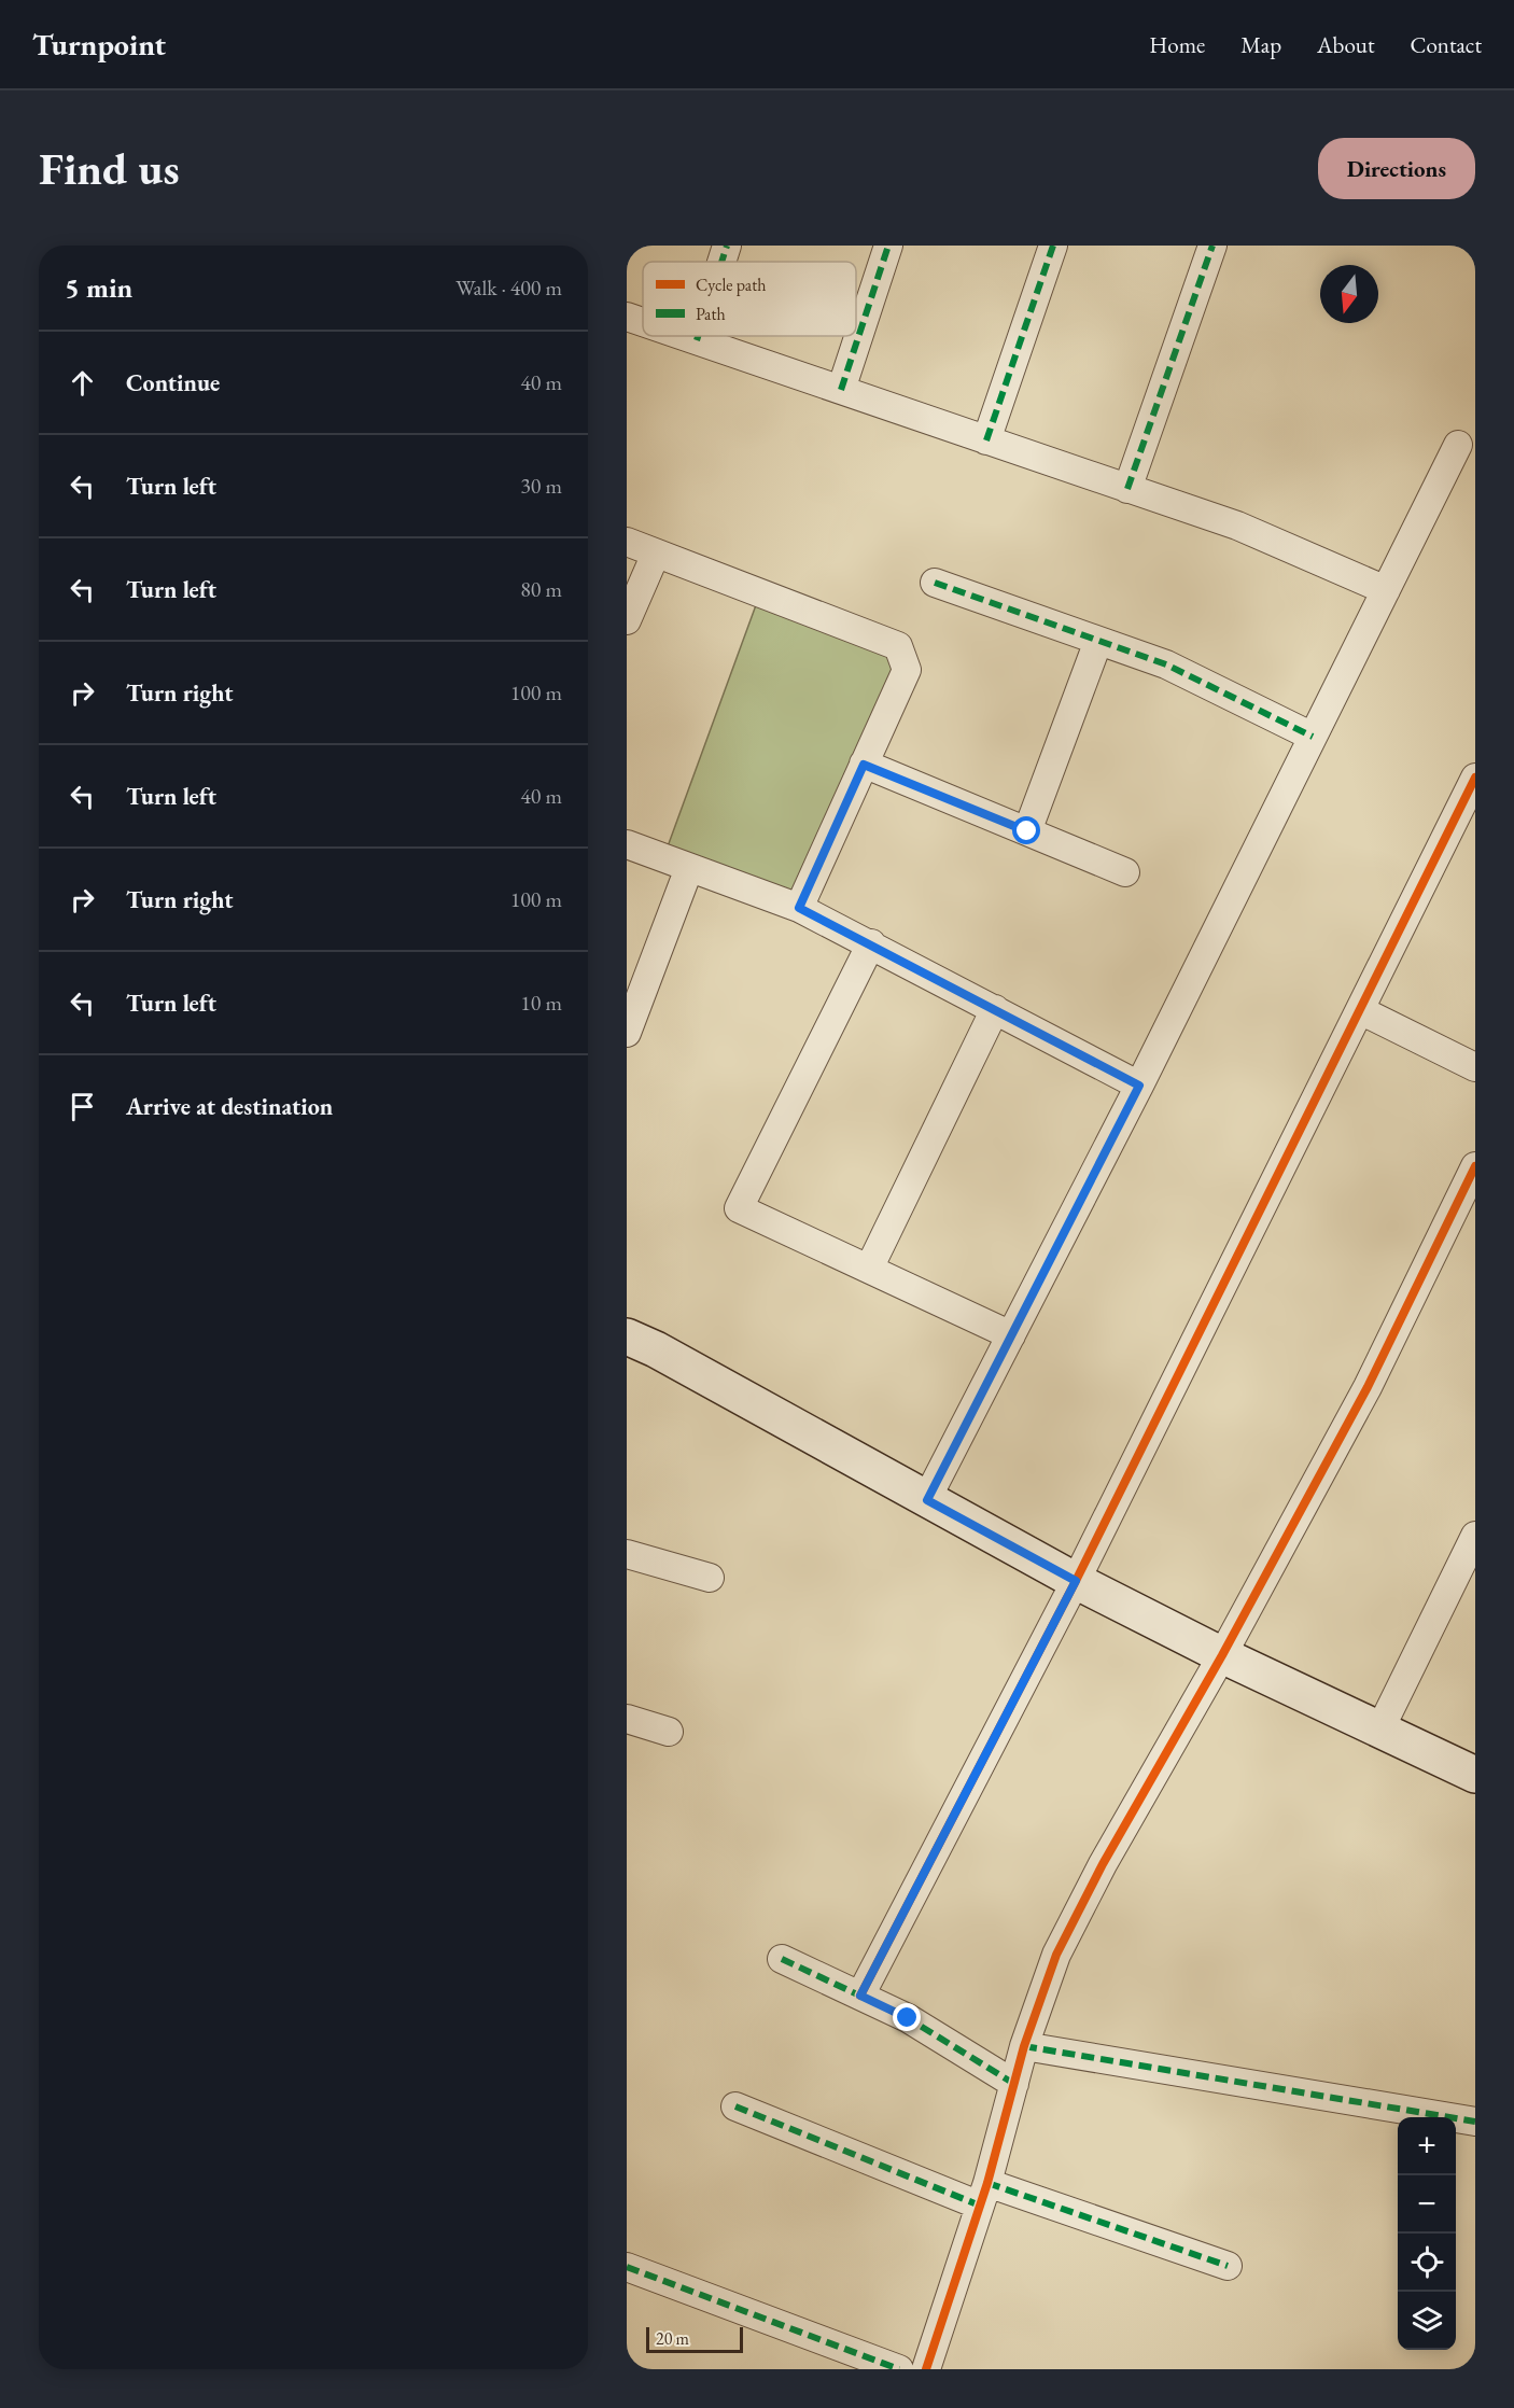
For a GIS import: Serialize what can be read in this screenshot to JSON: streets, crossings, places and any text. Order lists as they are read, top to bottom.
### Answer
{
  "legend": ["Cycle path", "Path"],
  "scale_bar": "20 m",
  "north": "bottom",
  "page": {
    "header": "Turnpoint",
    "nav": [
      "Home",
      "Map",
      "About",
      "Contact"
    ],
    "buttons": "Directions",
    "title": "Find us",
    "heading": ["5 min", "Walk · 400 m"],
    "list": [
      ["Continue", "40 m"],
      ["Turn left", "30 m"],
      ["Turn left", "80 m"],
      ["Turn right", "100 m"],
      ["Turn left", "40 m"],
      ["Turn right", "100 m"],
      ["Turn left", "10 m"],
      "Arrive at destination"
    ],
    "map_buttons": ["+", "−"],
    "scale": "20 m"
  }
}
